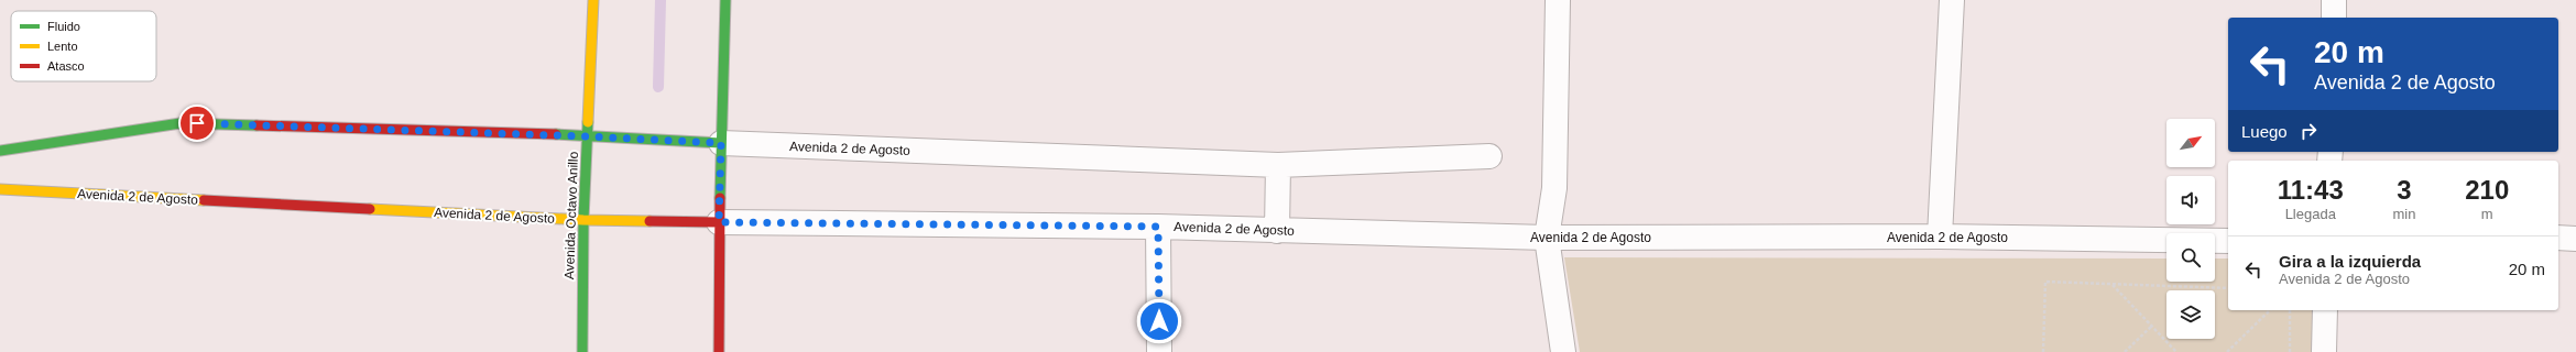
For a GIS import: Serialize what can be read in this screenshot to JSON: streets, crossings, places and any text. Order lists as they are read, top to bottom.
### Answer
{
  "streets": {
    "street": ["Avenida 2 de Agosto", "Avenida Octavo Anillo"]
  },
  "crossings": [
    ["Avenida 2 de Agosto", "Avenida Octavo Anillo"]
  ],
  "legend": ["Fluido", "Lento", "Atasco"],
  "north": "top right",
  "page": {
    "turn": ["20 m", "Avenida 2 de Agosto"],
    "then": "Luego",
    "eta": [
      "11:43",
      "Llegada",
      "3",
      "min",
      "210",
      "m"
    ],
    "list": [
      {
        "name": "Gira a la izquierda",
        "note": "Avenida 2 de Agosto",
        "value": "20 m"
      }
    ]
  }
}
